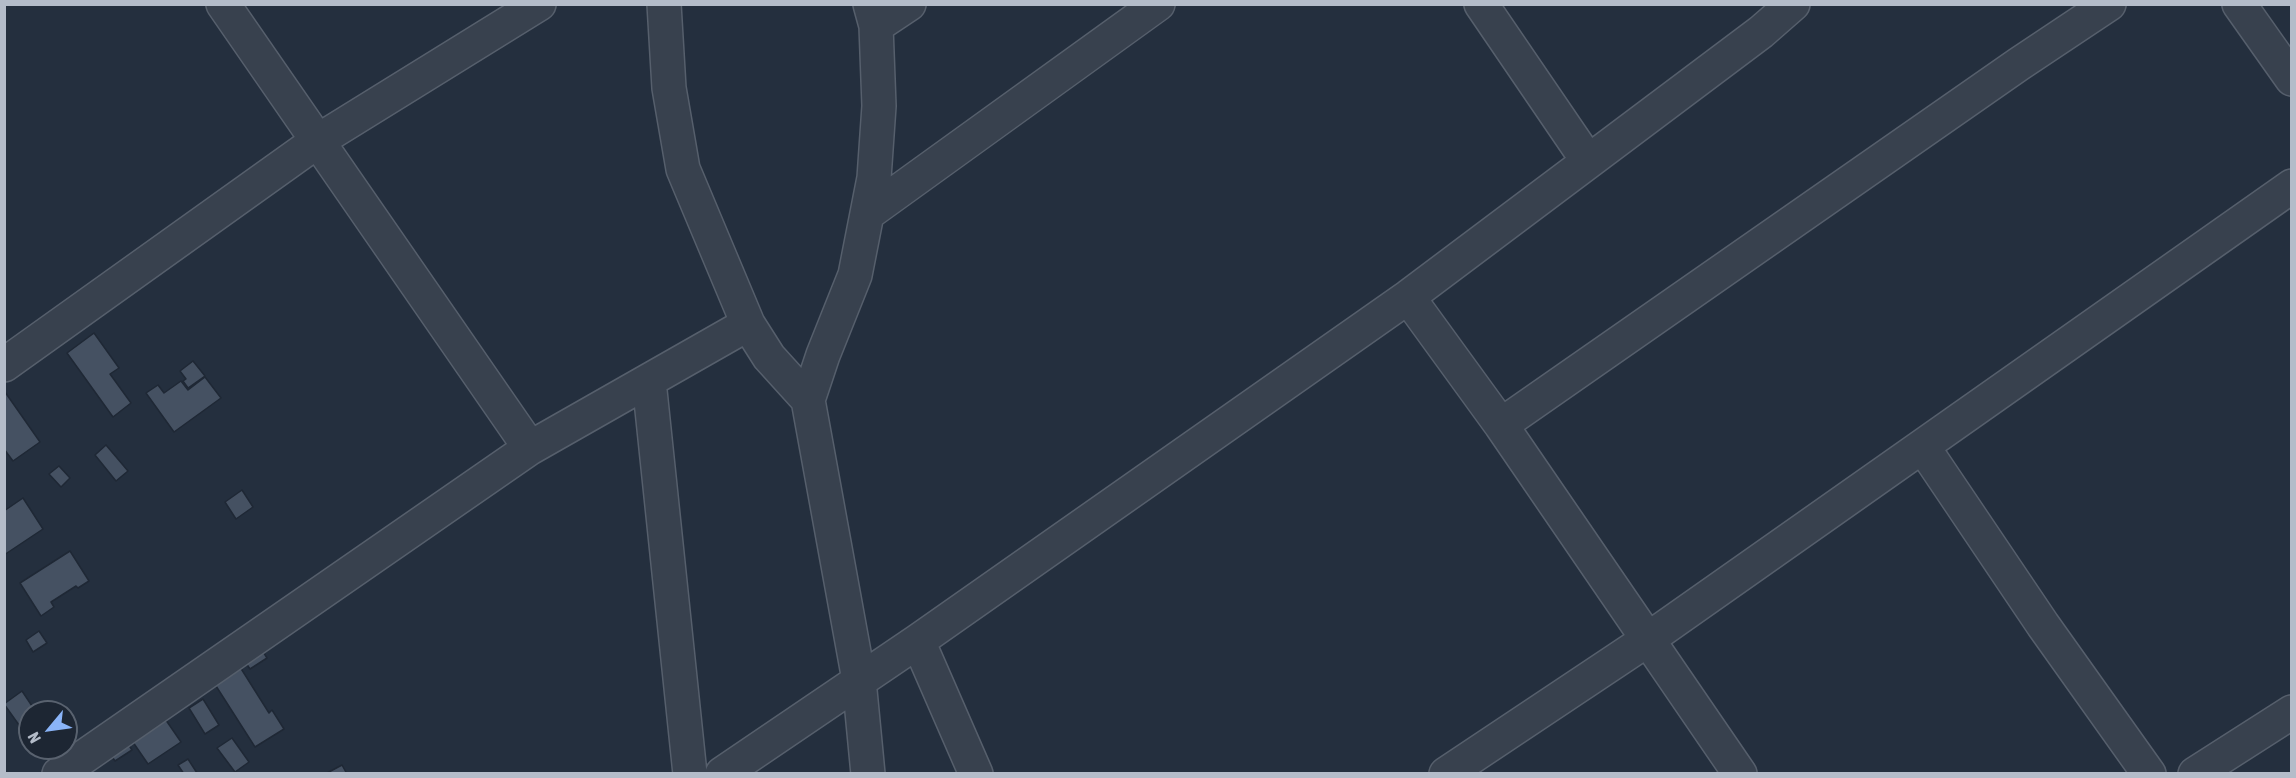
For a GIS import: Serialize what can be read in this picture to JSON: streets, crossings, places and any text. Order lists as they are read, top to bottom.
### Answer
{
  "north": "bottom left"
}
